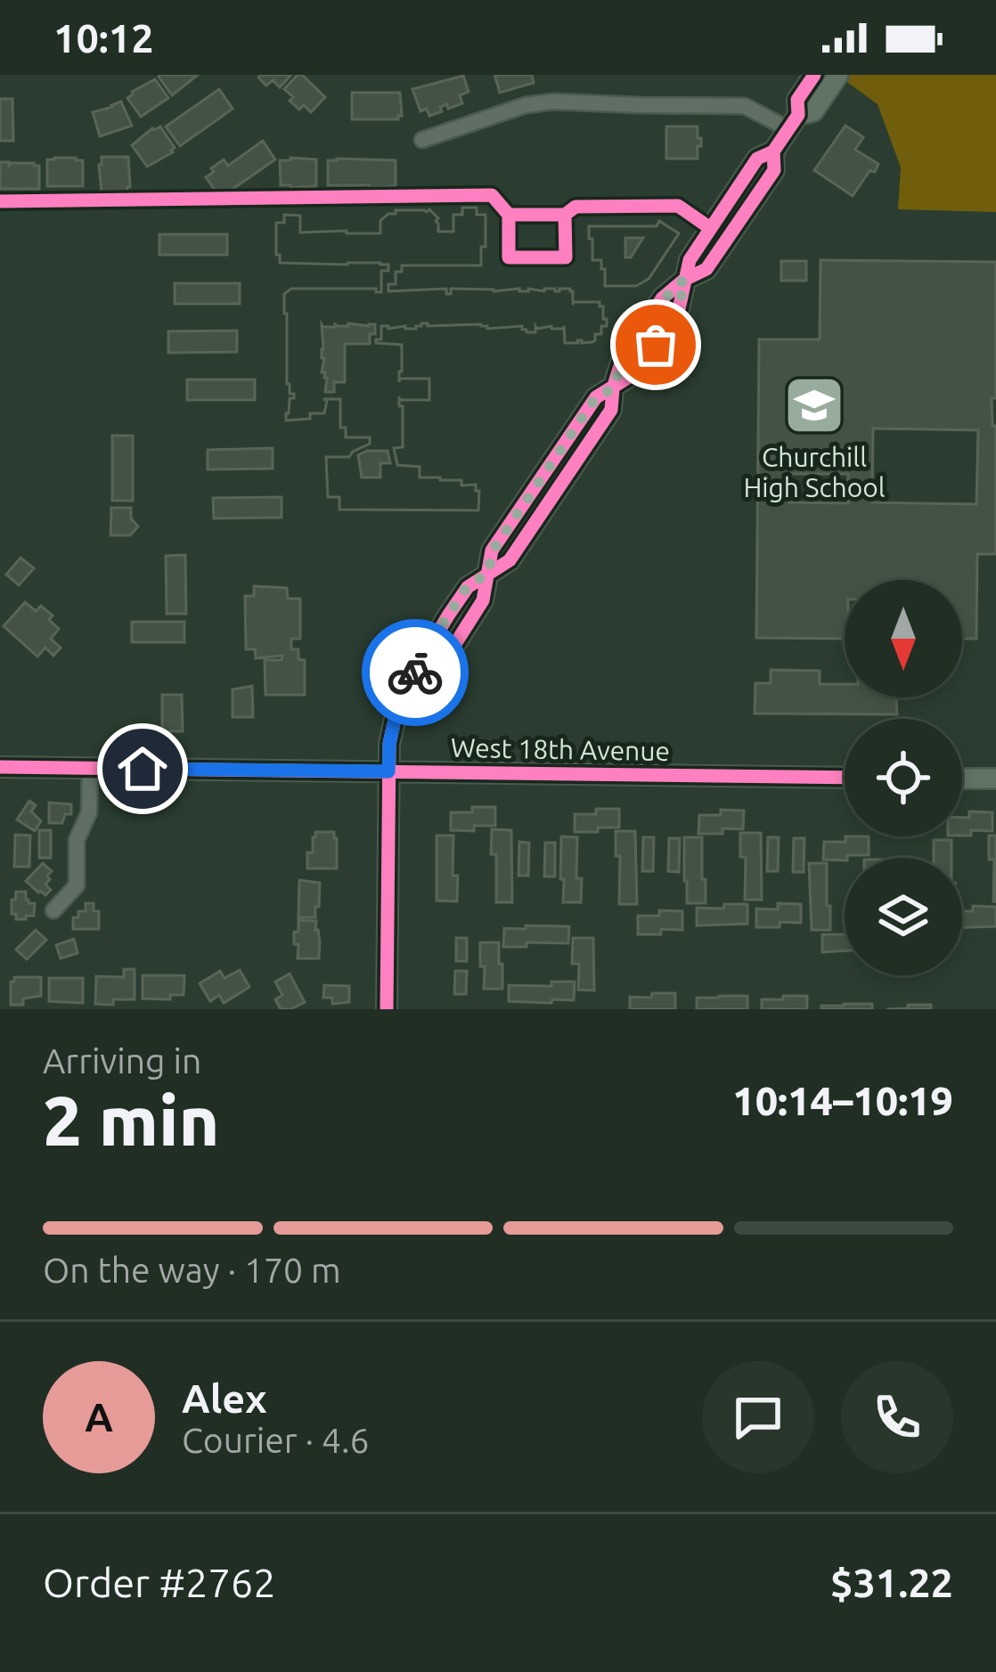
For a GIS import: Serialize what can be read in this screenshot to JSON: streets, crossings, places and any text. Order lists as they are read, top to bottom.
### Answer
{
  "streets": {
    "main road": ["West 18th Avenue"]
  },
  "places": {
    "school or university": ["Churchill High School"]
  },
  "north": "bottom",
  "page": {
    "status": "10:12",
    "heading": ["2 min", "Arriving in", "10:14–10:19"],
    "panel": [
      "Alex",
      "Courier · 4.6",
      "Order #2762",
      "$31.22"
    ],
    "bar": "On the way · 170 m",
    "round": "A"
  }
}
